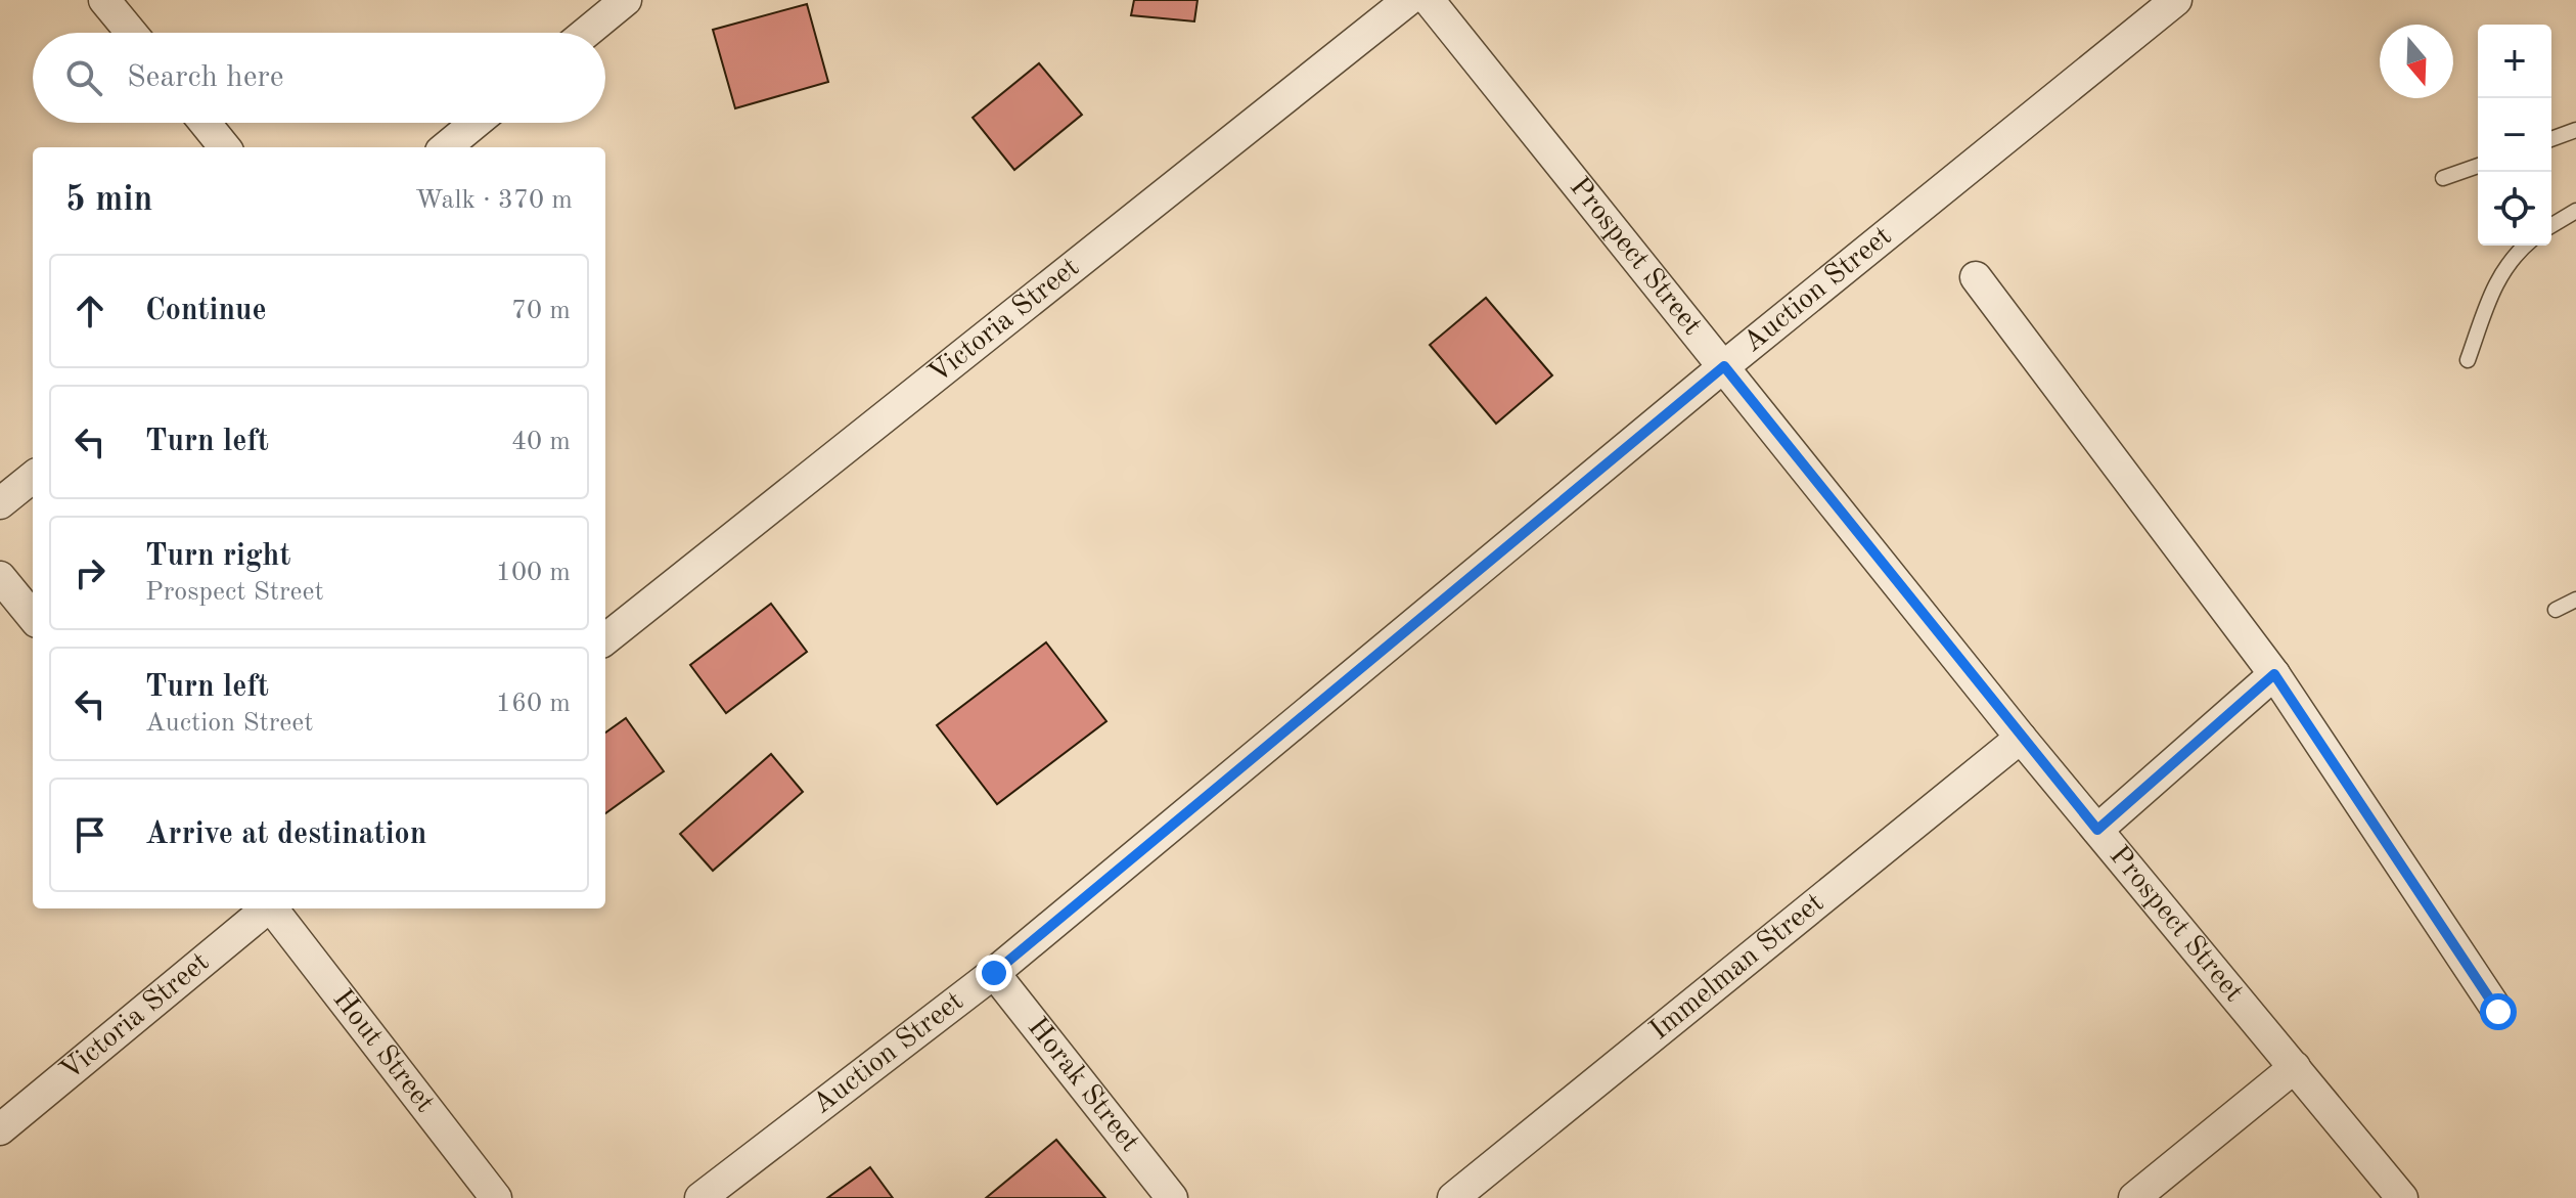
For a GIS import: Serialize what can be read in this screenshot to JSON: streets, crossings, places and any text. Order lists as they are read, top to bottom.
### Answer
{
  "streets": {
    "street": [
      "Prospect Street",
      "Auction Street",
      "Victoria Street",
      "Immelman Street",
      "Hout Street",
      "Horak Street"
    ]
  },
  "crossings": [
    ["Prospect Street", "Auction Street"],
    ["Prospect Street", "Immelman Street"],
    ["Auction Street", "Horak Street"]
  ],
  "north": "bottom",
  "page": {
    "map_buttons": ["+", "−"],
    "search": "Search here",
    "heading": ["5 min", "Walk · 370 m"],
    "list": [
      ["Continue", "70 m"],
      ["Turn left", "40 m"],
      ["Turn right", "Prospect Street", "100 m"],
      ["Turn left", "Auction Street", "160 m"],
      "Arrive at destination"
    ]
  }
}
